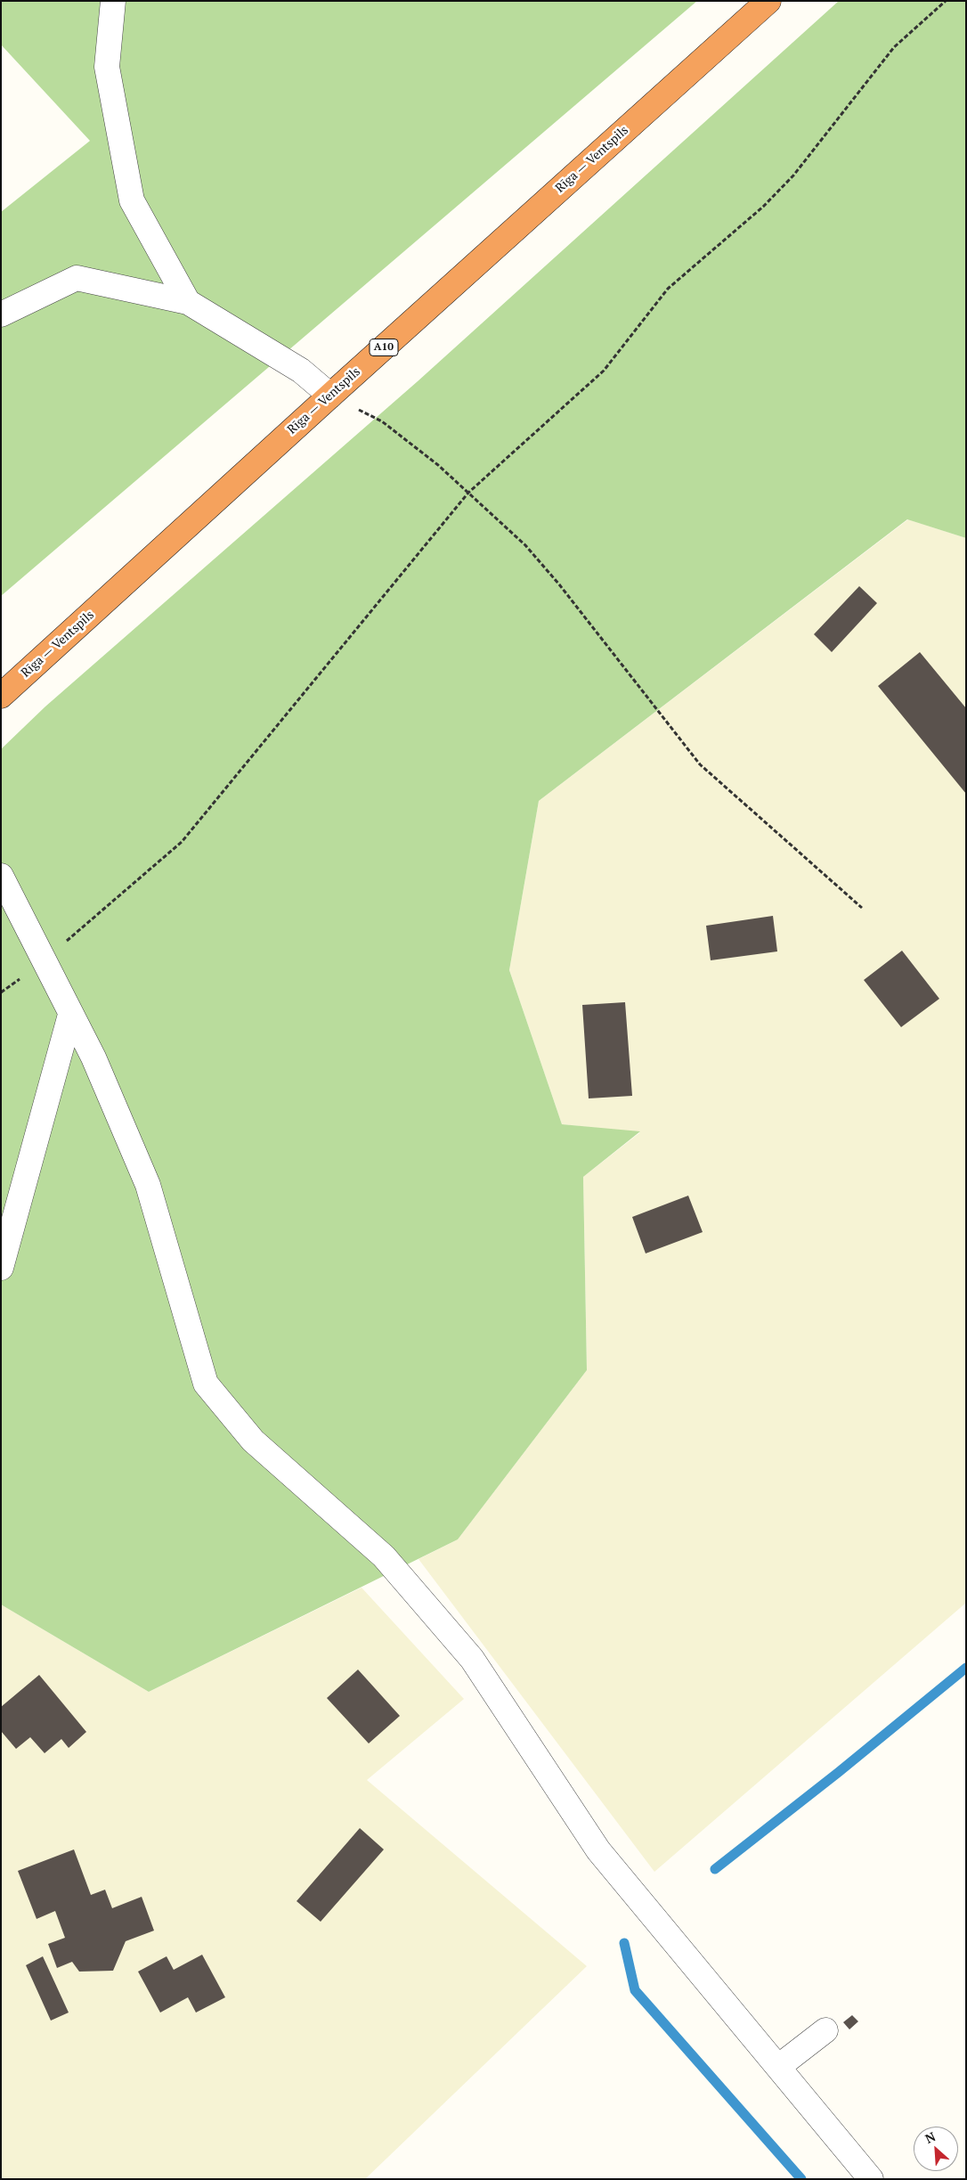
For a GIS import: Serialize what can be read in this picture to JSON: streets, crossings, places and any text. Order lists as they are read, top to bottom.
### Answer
{
  "streets": {
    "highway": ["Rīga — Ventspils", "A10"]
  },
  "north": "top left"
}
